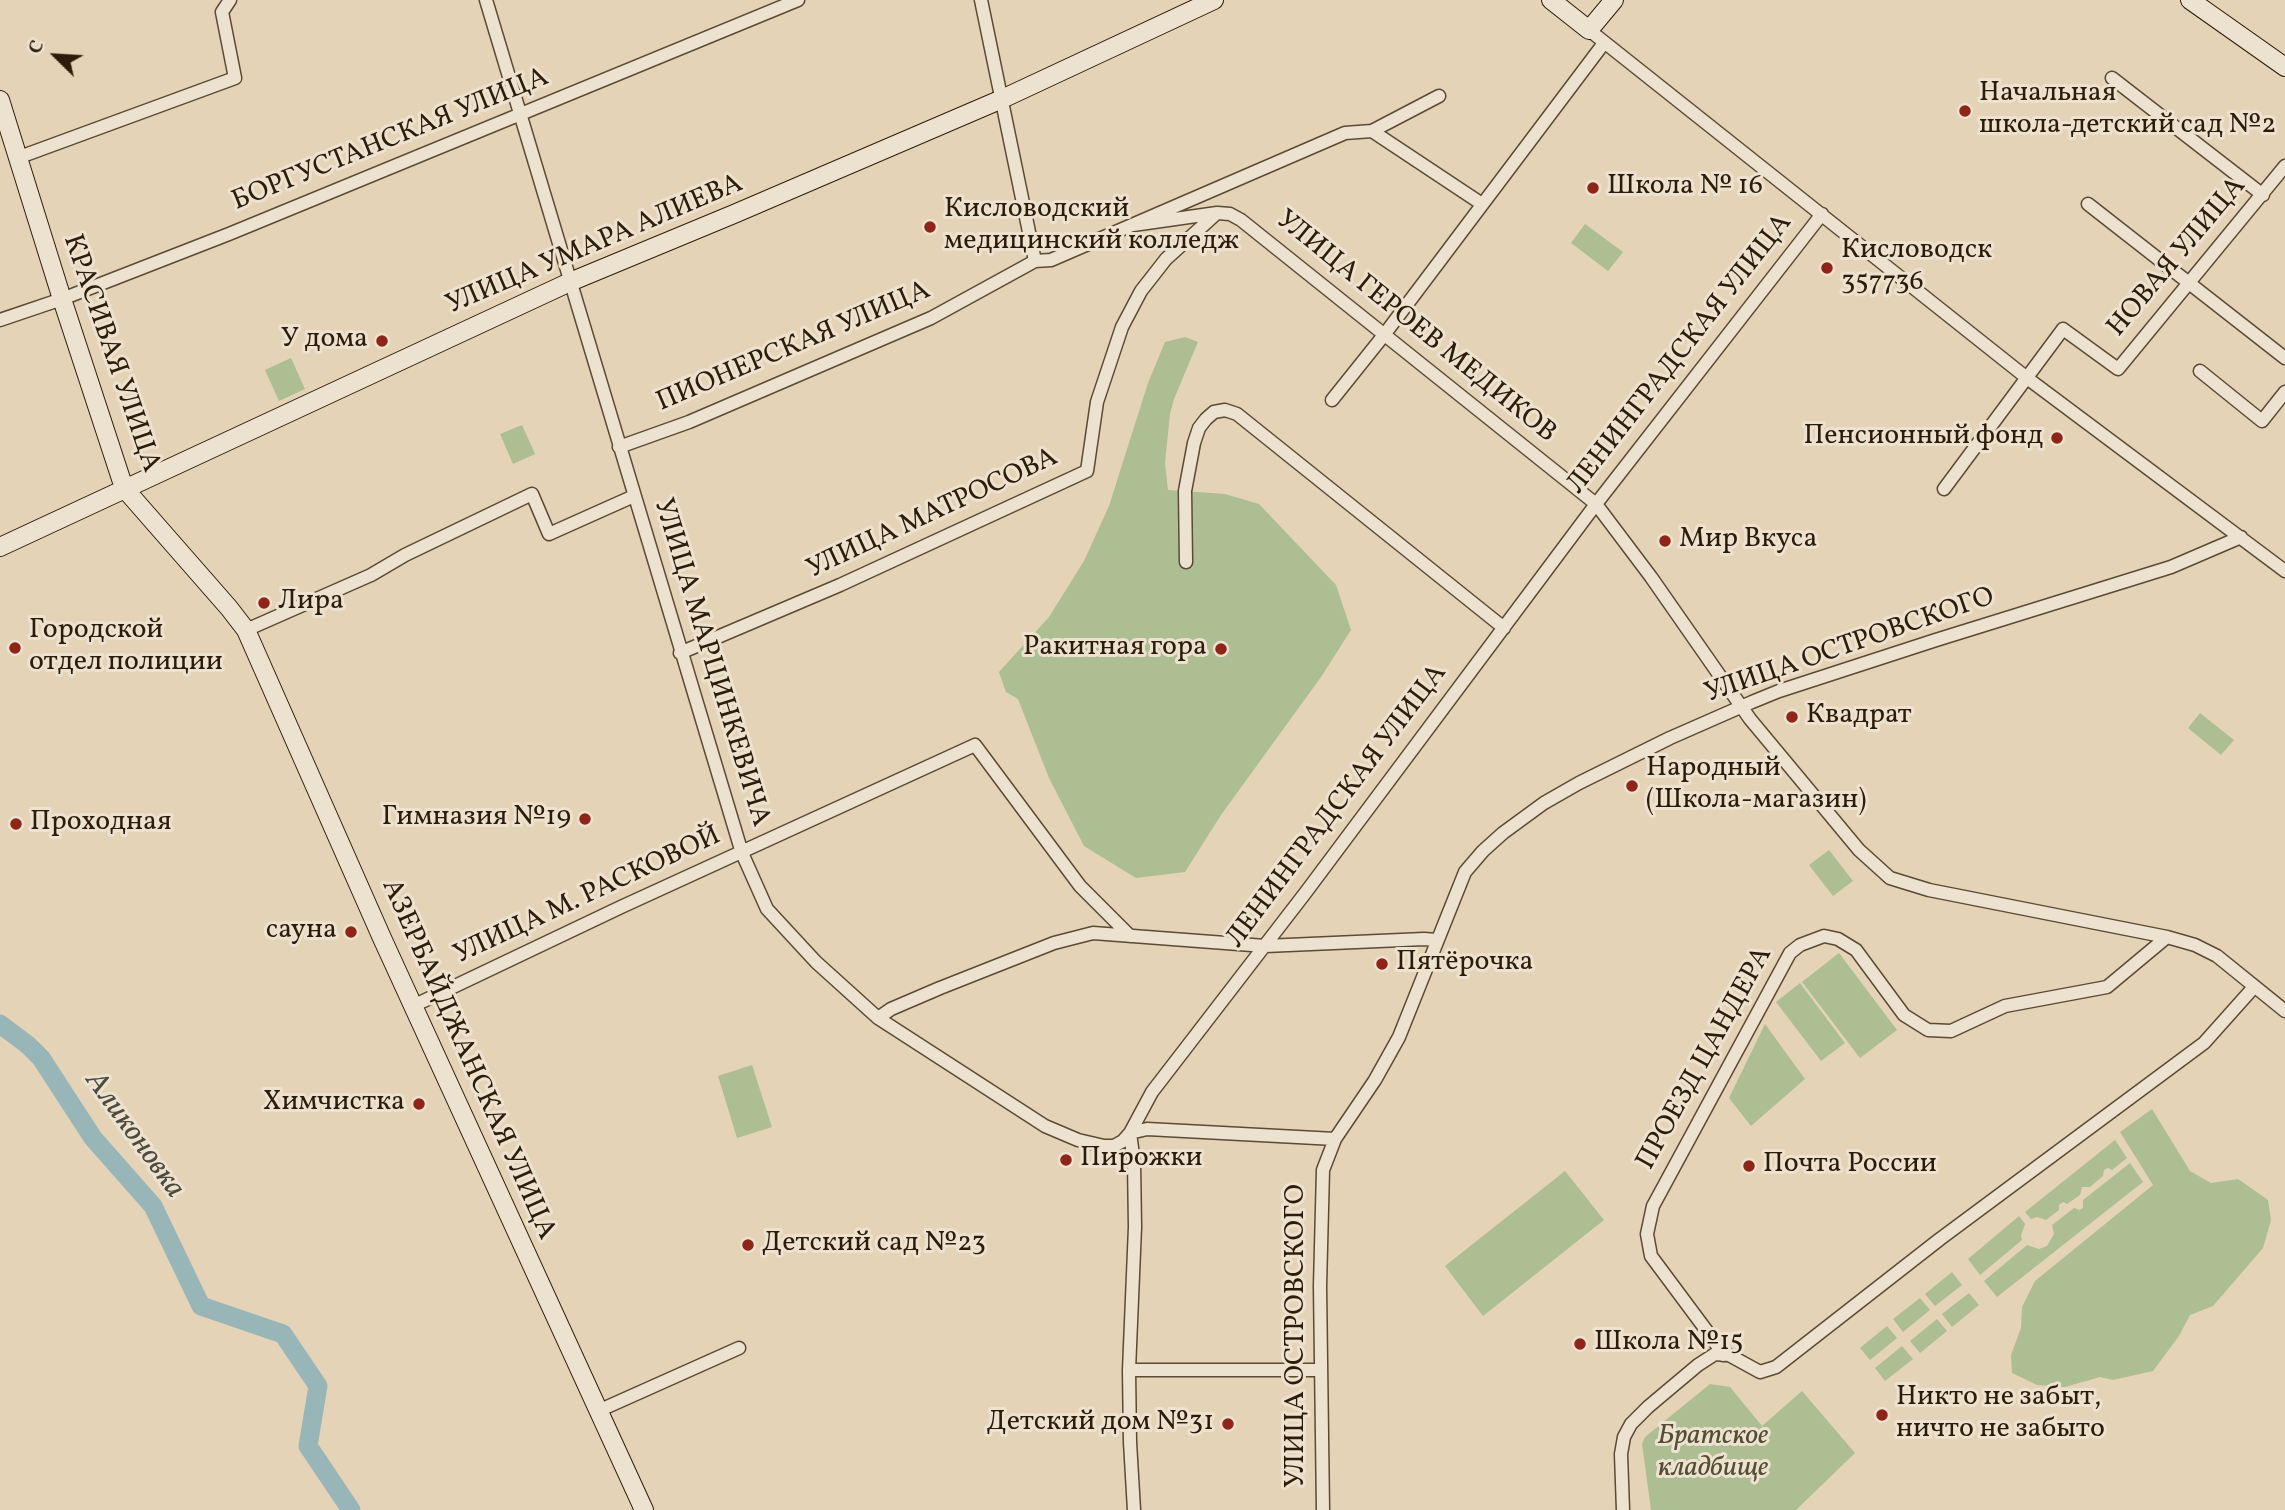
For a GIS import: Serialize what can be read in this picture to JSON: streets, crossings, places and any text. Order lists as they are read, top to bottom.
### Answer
{
  "streets": {
    "main road": ["УЛИЦА УМАРА АЛИЕВА", "КРАСИВАЯ УЛИЦА", "АЗЕРБАЙДЖАНСКАЯ УЛИЦА"],
    "street": [
      "БОРГУСТАНСКАЯ УЛИЦА",
      "НОВАЯ УЛИЦА",
      "УЛИЦА ГЕРОЕВ МЕДИКОВ",
      "ПИОНЕРСКАЯ УЛИЦА",
      "ЛЕНИНГРАДСКАЯ УЛИЦА",
      "УЛИЦА МАТРОСОВА",
      "УЛИЦА ОСТРОВСКОГО",
      "УЛИЦА МАРЦИНКЕВИЧА",
      "УЛИЦА М. РАСКОВОЙ",
      "ПРОЕЗД ЦАНДЕРА"
    ]
  },
  "crossings": [
    ["БОРГУСТАНСКАЯ УЛИЦА", "КРАСИВАЯ УЛИЦА"],
    ["БОРГУСТАНСКАЯ УЛИЦА", "УЛИЦА МАРЦИНКЕВИЧА"],
    ["УЛИЦА УМАРА АЛИЕВА", "КРАСИВАЯ УЛИЦА"],
    ["УЛИЦА УМАРА АЛИЕВА", "УЛИЦА МАРЦИНКЕВИЧА"],
    ["УЛИЦА ГЕРОЕВ МЕДИКОВ", "ЛЕНИНГРАДСКАЯ УЛИЦА"],
    ["УЛИЦА ГЕРОЕВ МЕДИКОВ", "УЛИЦА МАТРОСОВА"],
    ["УЛИЦА ГЕРОЕВ МЕДИКОВ", "УЛИЦА ОСТРОВСКОГО"],
    ["УЛИЦА ГЕРОЕВ МЕДИКОВ", "ПРОЕЗД ЦАНДЕРА"],
    ["ПИОНЕРСКАЯ УЛИЦА", "УЛИЦА МАРЦИНКЕВИЧА"],
    ["КРАСИВАЯ УЛИЦА", "АЗЕРБАЙДЖАНСКАЯ УЛИЦА"],
    ["ЛЕНИНГРАДСКАЯ УЛИЦА", "УЛИЦА МАРЦИНКЕВИЧА"],
    ["УЛИЦА МАТРОСОВА", "УЛИЦА МАРЦИНКЕВИЧА"],
    ["УЛИЦА ОСТРОВСКОГО", "УЛИЦА МАРЦИНКЕВИЧА"],
    ["УЛИЦА МАРЦИНКЕВИЧА", "УЛИЦА М. РАСКОВОЙ"],
    ["УЛИЦА М. РАСКОВОЙ", "АЗЕРБАЙДЖАНСКАЯ УЛИЦА"]
  ],
  "water": ["Аликоновка"],
  "parks": ["Братское кладбище"],
  "places": [
    "Начальная школа-детский сад №2",
    "Школа № 16",
    "Кисловодский медицинский колледж",
    "Кисловодск 357736",
    "У дома",
    "Пенсионный фонд",
    "Мир Вкуса",
    "Лира",
    "Городской отдел полиции",
    "Ракитная гора",
    "Квадрат",
    "Народный (Школа-магазин)",
    "Гимназия №19",
    "Проходная",
    "сауна",
    "Пятёрочка",
    "Химчистка",
    "Пирожки",
    "Почта России",
    "Детский сад №23",
    "Школа №15",
    "Никто не забыт, ничто не забыто",
    "Детский дом №31"
  ],
  "north": "top left"
}
